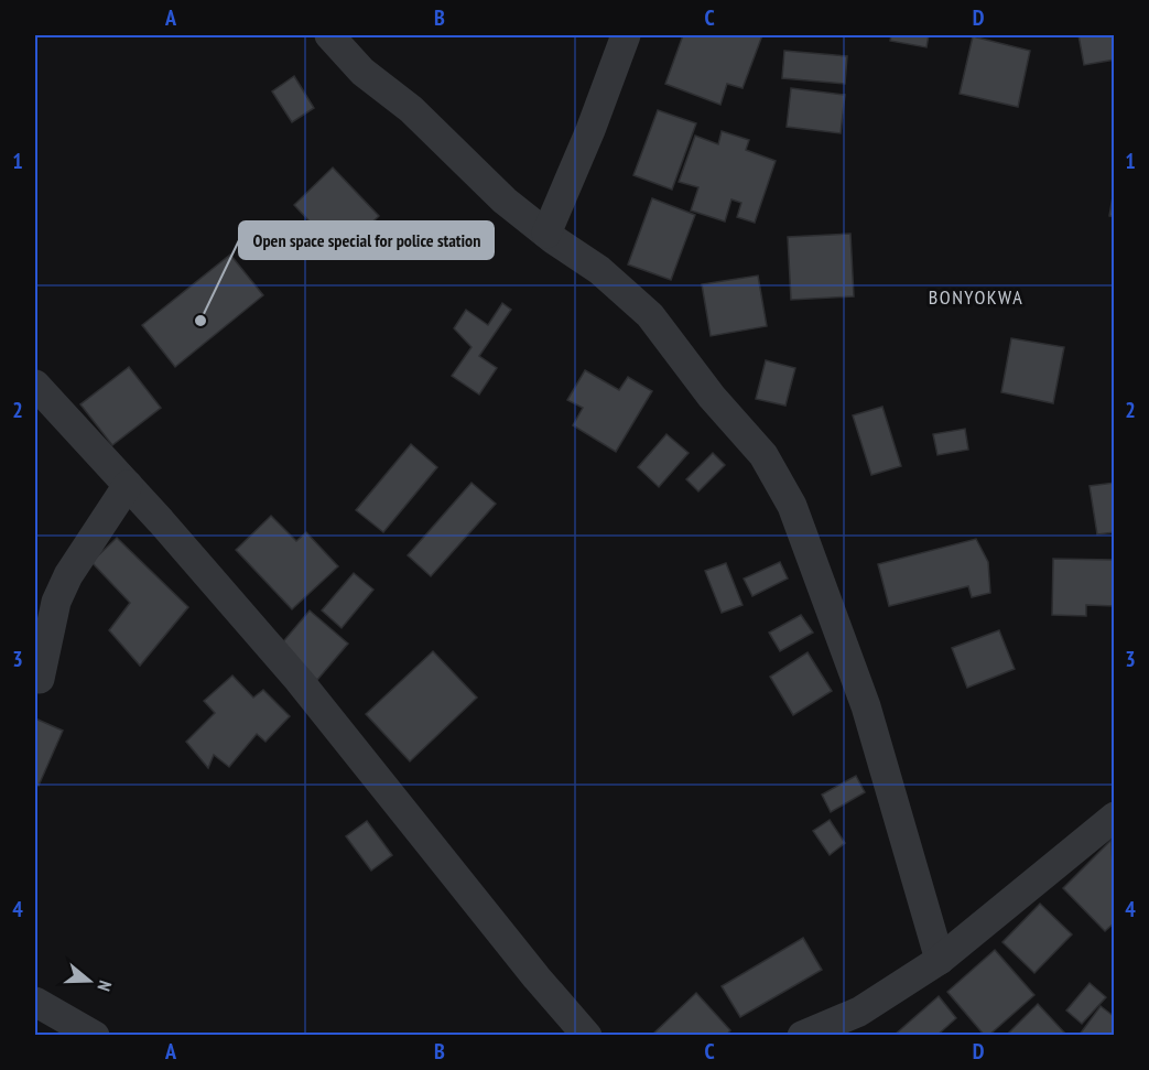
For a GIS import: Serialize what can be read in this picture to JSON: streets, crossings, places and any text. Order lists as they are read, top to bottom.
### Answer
{
  "districts": ["BONYOKWA"],
  "places": ["Open space special for police station"],
  "north": "right",
  "grid": {
    "columns": [
      "A",
      "B",
      "C",
      "D"
    ],
    "rows": [
      "1",
      "2",
      "3",
      "4"
    ]
  }
}
